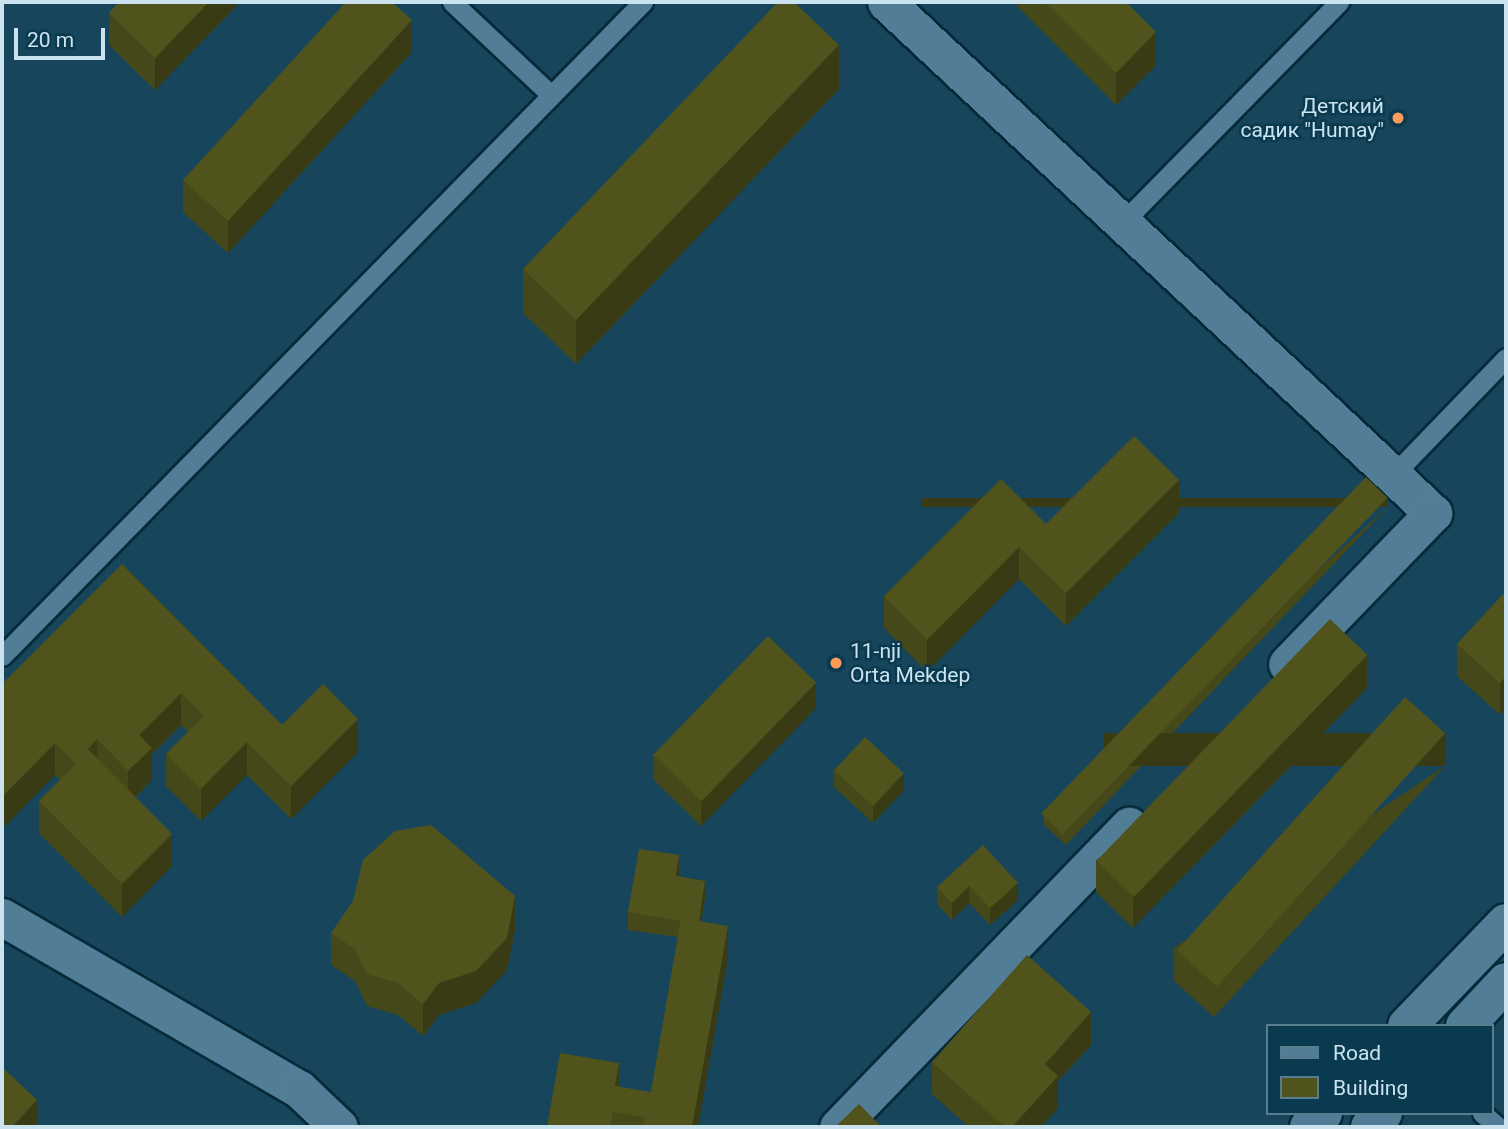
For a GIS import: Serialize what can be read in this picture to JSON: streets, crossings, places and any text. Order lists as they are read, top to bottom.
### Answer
{
  "places": ["Детский садик \"Humay\"", "11-nji Orta Mekdep"],
  "legend": ["Road", "Building"],
  "scale_bar": "20 m"
}
